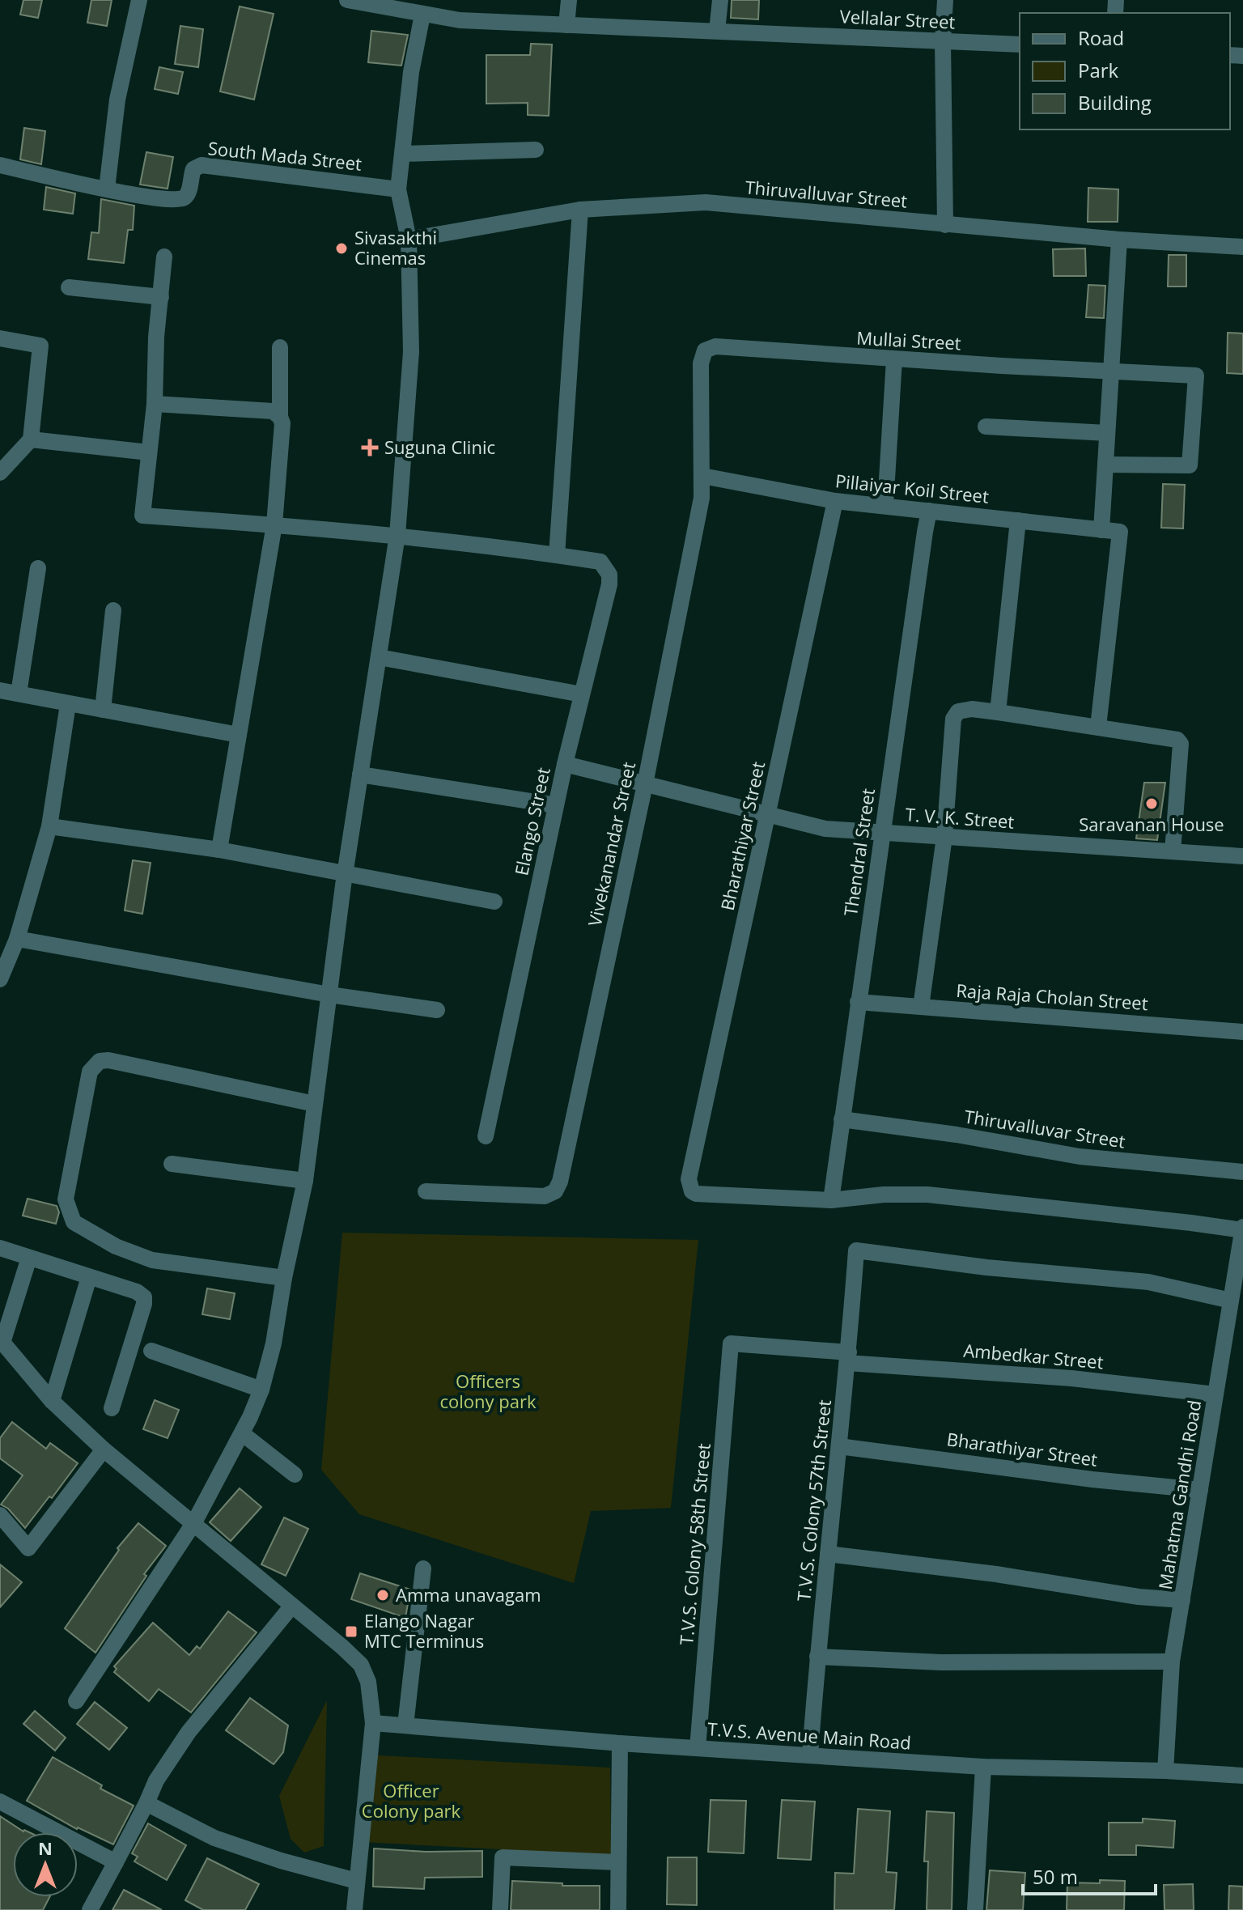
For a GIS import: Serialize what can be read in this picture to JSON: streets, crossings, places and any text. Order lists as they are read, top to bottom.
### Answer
{
  "streets": {
    "street": [
      "Vellalar Street",
      "South Mada Street",
      "Thiruvalluvar Street",
      "Mullai Street",
      "Pillaiyar Koil Street",
      "T. V. K. Street",
      "Elango Street",
      "Bharathiyar Street",
      "Vivekanandar Street",
      "Thendral Street",
      "Raja Raja Cholan Street",
      "Ambedkar Street",
      "Mahatma Gandhi Road",
      "T.V.S. Colony 57th Street",
      "T.V.S. Colony 58th Street",
      "T.V.S. Avenue Main Road"
    ]
  },
  "crossings": [
    ["Thiruvalluvar Street", "Thendral Street"],
    ["Mullai Street", "Vivekanandar Street"],
    ["Pillaiyar Koil Street", "Bharathiyar Street"],
    ["Pillaiyar Koil Street", "Vivekanandar Street"],
    ["Pillaiyar Koil Street", "Thendral Street"],
    ["T. V. K. Street", "Elango Street"],
    ["T. V. K. Street", "Bharathiyar Street"],
    ["T. V. K. Street", "Vivekanandar Street"],
    ["T. V. K. Street", "Thendral Street"],
    ["Bharathiyar Street", "Thendral Street"],
    ["Bharathiyar Street", "Mahatma Gandhi Road"],
    ["Bharathiyar Street", "T.V.S. Colony 57th Street"],
    ["Thendral Street", "Raja Raja Cholan Street"],
    ["Ambedkar Street", "Mahatma Gandhi Road"],
    ["Ambedkar Street", "T.V.S. Colony 57th Street"],
    ["Ambedkar Street", "T.V.S. Colony 58th Street"],
    ["Mahatma Gandhi Road", "T.V.S. Colony 57th Street"],
    ["Mahatma Gandhi Road", "T.V.S. Avenue Main Road"],
    ["T.V.S. Colony 57th Street", "T.V.S. Avenue Main Road"],
    ["T.V.S. Colony 58th Street", "T.V.S. Avenue Main Road"]
  ],
  "parks": ["Officers colony park", "Officer Colony park"],
  "places": {
    "other": ["Sivasakthi Cinemas", "Saravanan House", "Amma unavagam"],
    "health": ["Suguna Clinic"],
    "transit": ["Elango Nagar MTC Terminus"]
  },
  "legend": ["Road", "Park", "Building"],
  "scale_bar": "50 m",
  "north": "top"
}
